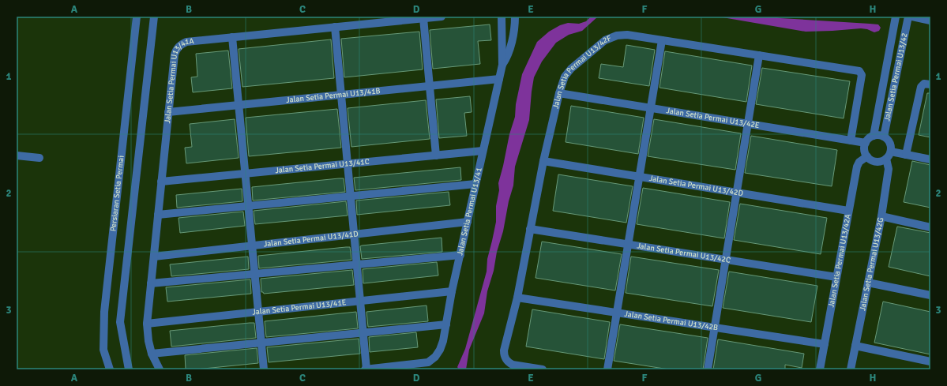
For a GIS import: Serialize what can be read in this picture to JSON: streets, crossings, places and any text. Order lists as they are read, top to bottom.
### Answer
{
  "streets": {
    "street": [
      "Jalan Setia Permai U13/42F",
      "Jalan Setia Permai U13/42",
      "Jalan Setia Permai U13/41A",
      "Jalan Setia Permai U13/41B",
      "Jalan Setia Permai U13/42E",
      "Jalan Setia Permai U13/41C",
      "Jalan Setia Permai U13/42D",
      "Persiaran Setia Permai",
      "Jalan Setia Permai U13/41",
      "Jalan Setia Permai U13/41D",
      "Jalan Setia Permai U13/42C",
      "Jalan Setia Permai U13/42A",
      "Jalan Setia Permai U13/42G",
      "Jalan Setia Permai U13/41E",
      "Jalan Setia Permai U13/42B"
    ]
  },
  "crossings": [
    ["Jalan Setia Permai U13/42F", "Jalan Setia Permai U13/42E"],
    ["Jalan Setia Permai U13/42F", "Jalan Setia Permai U13/42D"],
    ["Jalan Setia Permai U13/42F", "Jalan Setia Permai U13/42C"],
    ["Jalan Setia Permai U13/42F", "Jalan Setia Permai U13/42B"],
    ["Jalan Setia Permai U13/42", "Jalan Setia Permai U13/42E"],
    ["Jalan Setia Permai U13/42", "Jalan Setia Permai U13/42A"],
    ["Jalan Setia Permai U13/42", "Jalan Setia Permai U13/42G"],
    ["Jalan Setia Permai U13/41A", "Jalan Setia Permai U13/41B"],
    ["Jalan Setia Permai U13/41A", "Jalan Setia Permai U13/41C"],
    ["Jalan Setia Permai U13/41A", "Jalan Setia Permai U13/41D"],
    ["Jalan Setia Permai U13/41A", "Jalan Setia Permai U13/41E"],
    ["Jalan Setia Permai U13/41B", "Jalan Setia Permai U13/41"],
    ["Jalan Setia Permai U13/42E", "Jalan Setia Permai U13/42A"],
    ["Jalan Setia Permai U13/42E", "Jalan Setia Permai U13/42G"],
    ["Jalan Setia Permai U13/41C", "Jalan Setia Permai U13/41"],
    ["Jalan Setia Permai U13/42D", "Jalan Setia Permai U13/42A"],
    ["Jalan Setia Permai U13/41", "Jalan Setia Permai U13/41D"],
    ["Jalan Setia Permai U13/41", "Jalan Setia Permai U13/41E"],
    ["Jalan Setia Permai U13/42C", "Jalan Setia Permai U13/42A"],
    ["Jalan Setia Permai U13/42A", "Jalan Setia Permai U13/42G"],
    ["Jalan Setia Permai U13/42A", "Jalan Setia Permai U13/42B"]
  ],
  "grid": {
    "columns": [
      "A",
      "B",
      "C",
      "D",
      "E",
      "F",
      "G",
      "H"
    ],
    "rows": ["1", "2", "3"]
  }
}
